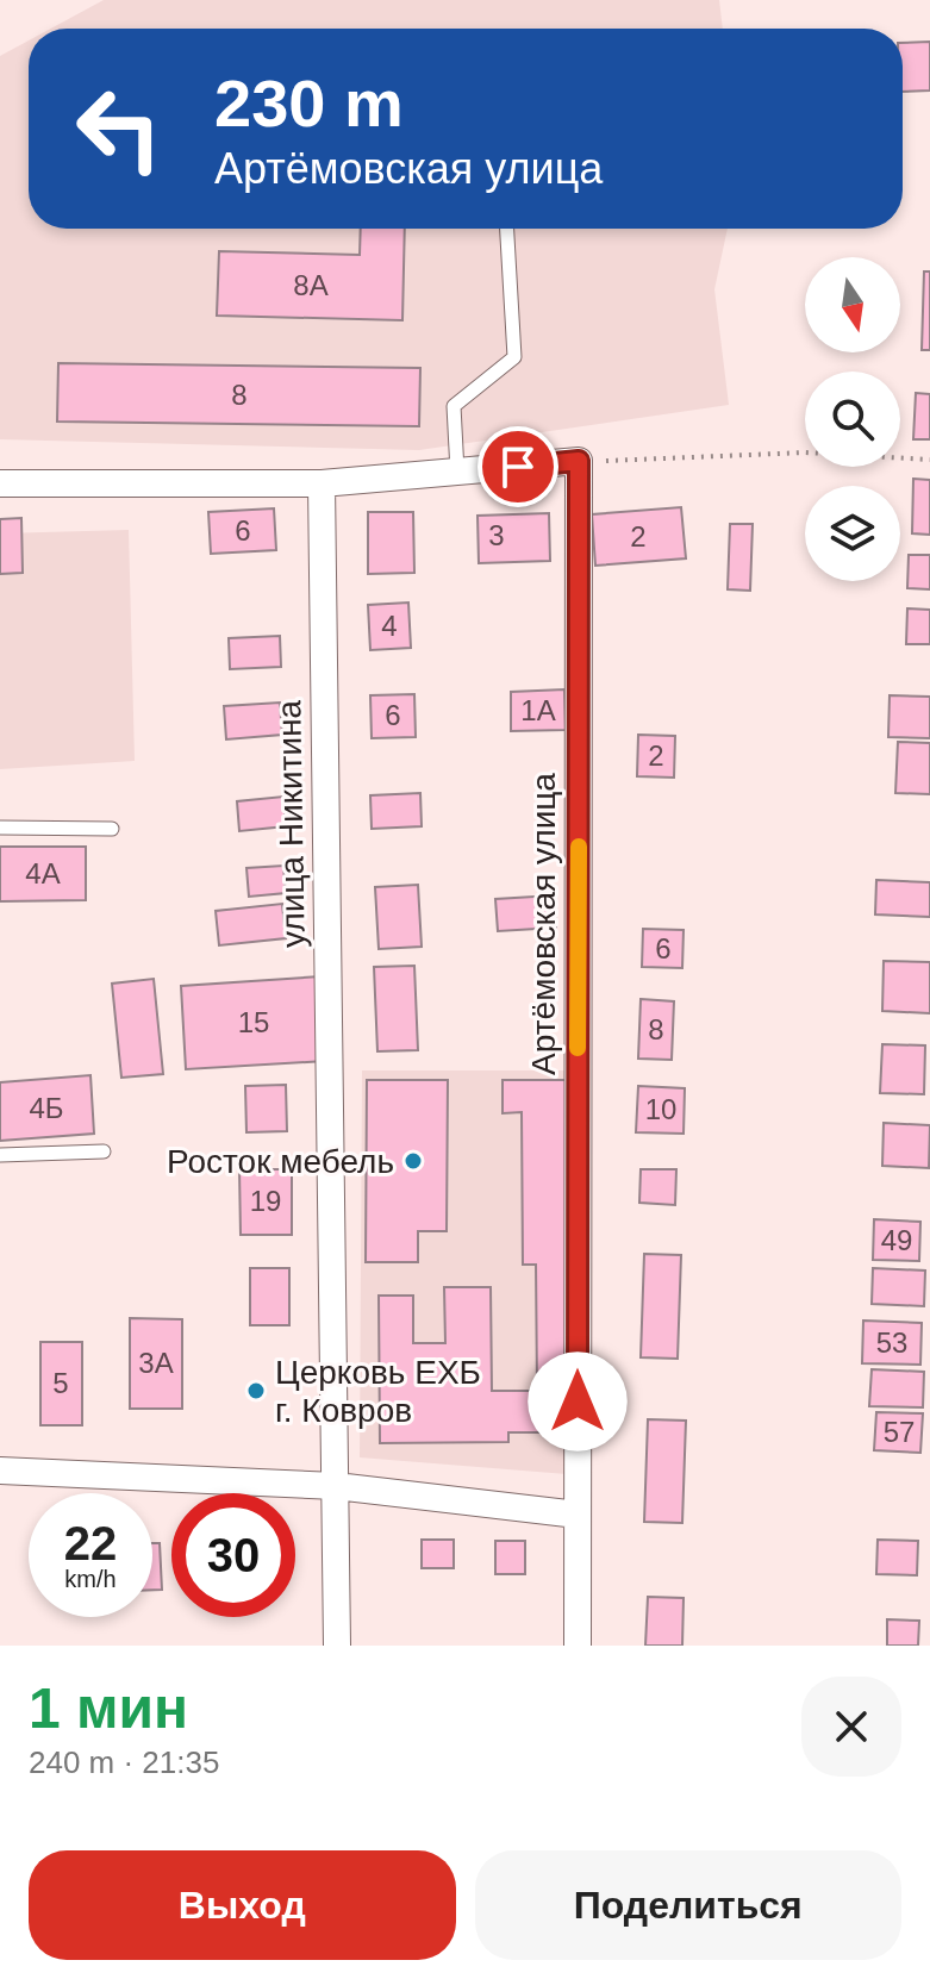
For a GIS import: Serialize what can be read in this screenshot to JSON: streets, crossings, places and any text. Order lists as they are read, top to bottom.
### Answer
{
  "streets": {
    "street": ["улица Никитина", "Артёмовская улица"]
  },
  "places": ["Росток мебель", "Церковь ЕХБ г. Ковров"],
  "house_numbers": [
    "8А",
    "8",
    "6",
    "3",
    "2",
    "4",
    "1А",
    "6",
    "2",
    "4А",
    "6",
    "15",
    "8",
    "4Б",
    "10",
    "19",
    "49",
    "53",
    "3А",
    "5",
    "57"
  ],
  "north": "bottom",
  "page": {
    "turn": ["230 m", "Артёмовская улица"],
    "speed": "22 km/h",
    "limit": "30",
    "heading": ["1 мин", "240 m · 21:35"],
    "buttons": ["Выход", "Поделиться"]
  }
}
